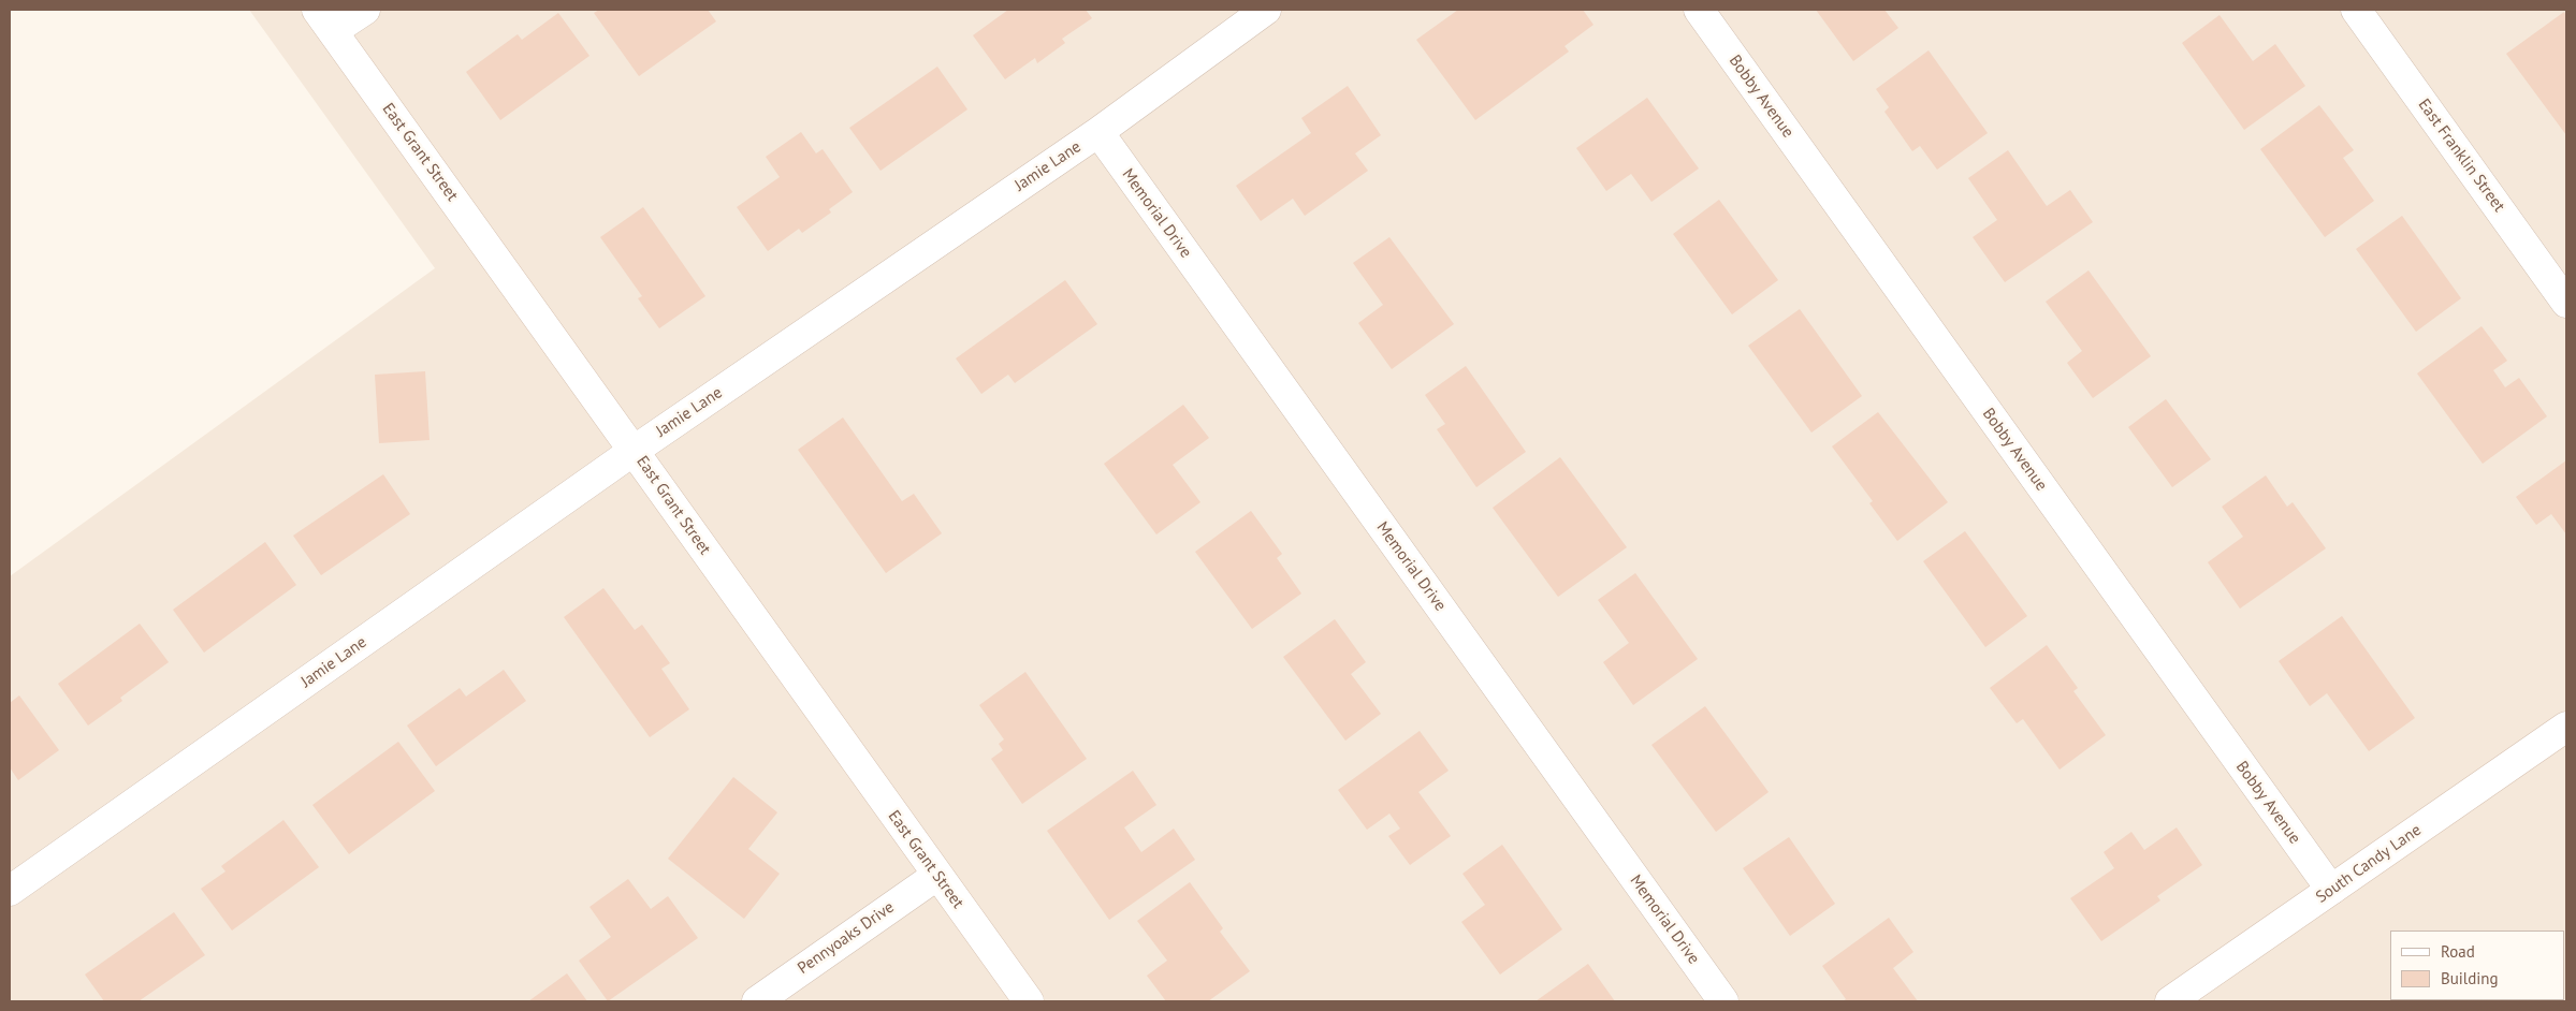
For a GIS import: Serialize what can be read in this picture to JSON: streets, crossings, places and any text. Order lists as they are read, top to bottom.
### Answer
{
  "streets": {
    "street": [
      "Bobby Avenue",
      "East Grant Street",
      "East Franklin Street",
      "Jamie Lane",
      "Memorial Drive",
      "South Candy Lane",
      "Pennyoaks Drive"
    ]
  },
  "crossings": [
    ["Bobby Avenue", "South Candy Lane"],
    ["East Grant Street", "Jamie Lane"],
    ["East Grant Street", "Pennyoaks Drive"],
    ["Jamie Lane", "Memorial Drive"]
  ],
  "legend": ["Road", "Building"]
}
